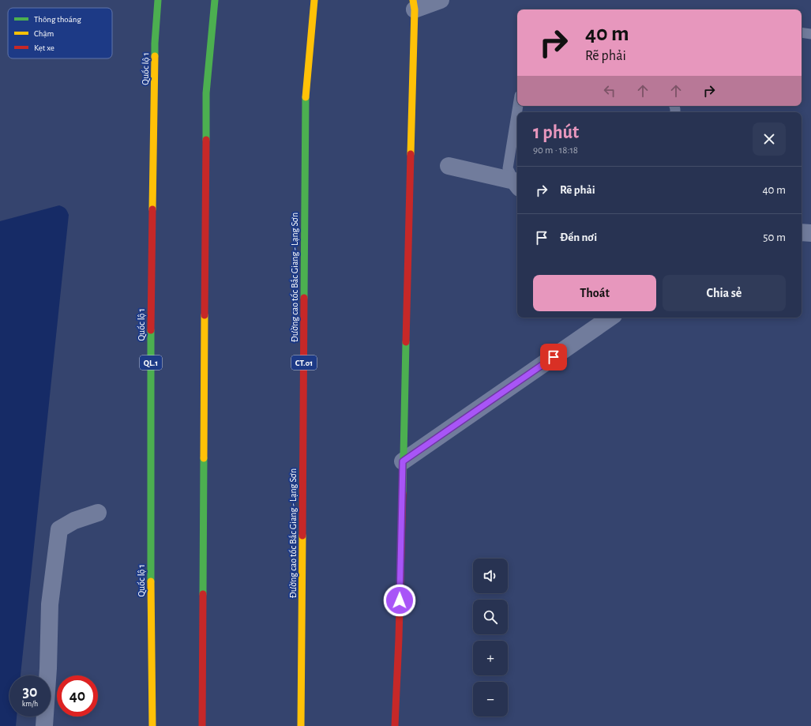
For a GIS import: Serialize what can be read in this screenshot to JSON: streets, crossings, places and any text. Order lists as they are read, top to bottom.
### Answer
{
  "streets": {
    "main road": [
      "Quốc lộ 1",
      "Đường cao tốc Bắc Giang - Lạng Sơn",
      "QL.1",
      "CT.01"
    ]
  },
  "legend": ["Thông thoáng", "Chậm", "Kẹt xe"],
  "page": {
    "turn": ["40 m", "Rẽ phải"],
    "heading": ["1 phút", "90 m · 18:18"],
    "list": [
      {
        "name": "Rẽ phải",
        "value": "40 m"
      },
      {
        "name": "Đến nơi",
        "value": "50 m"
      }
    ],
    "buttons": ["Thoát", "Chia sẻ"],
    "map_buttons": ["+", "−"],
    "speed": "30 km/h",
    "limit": "40"
  }
}
